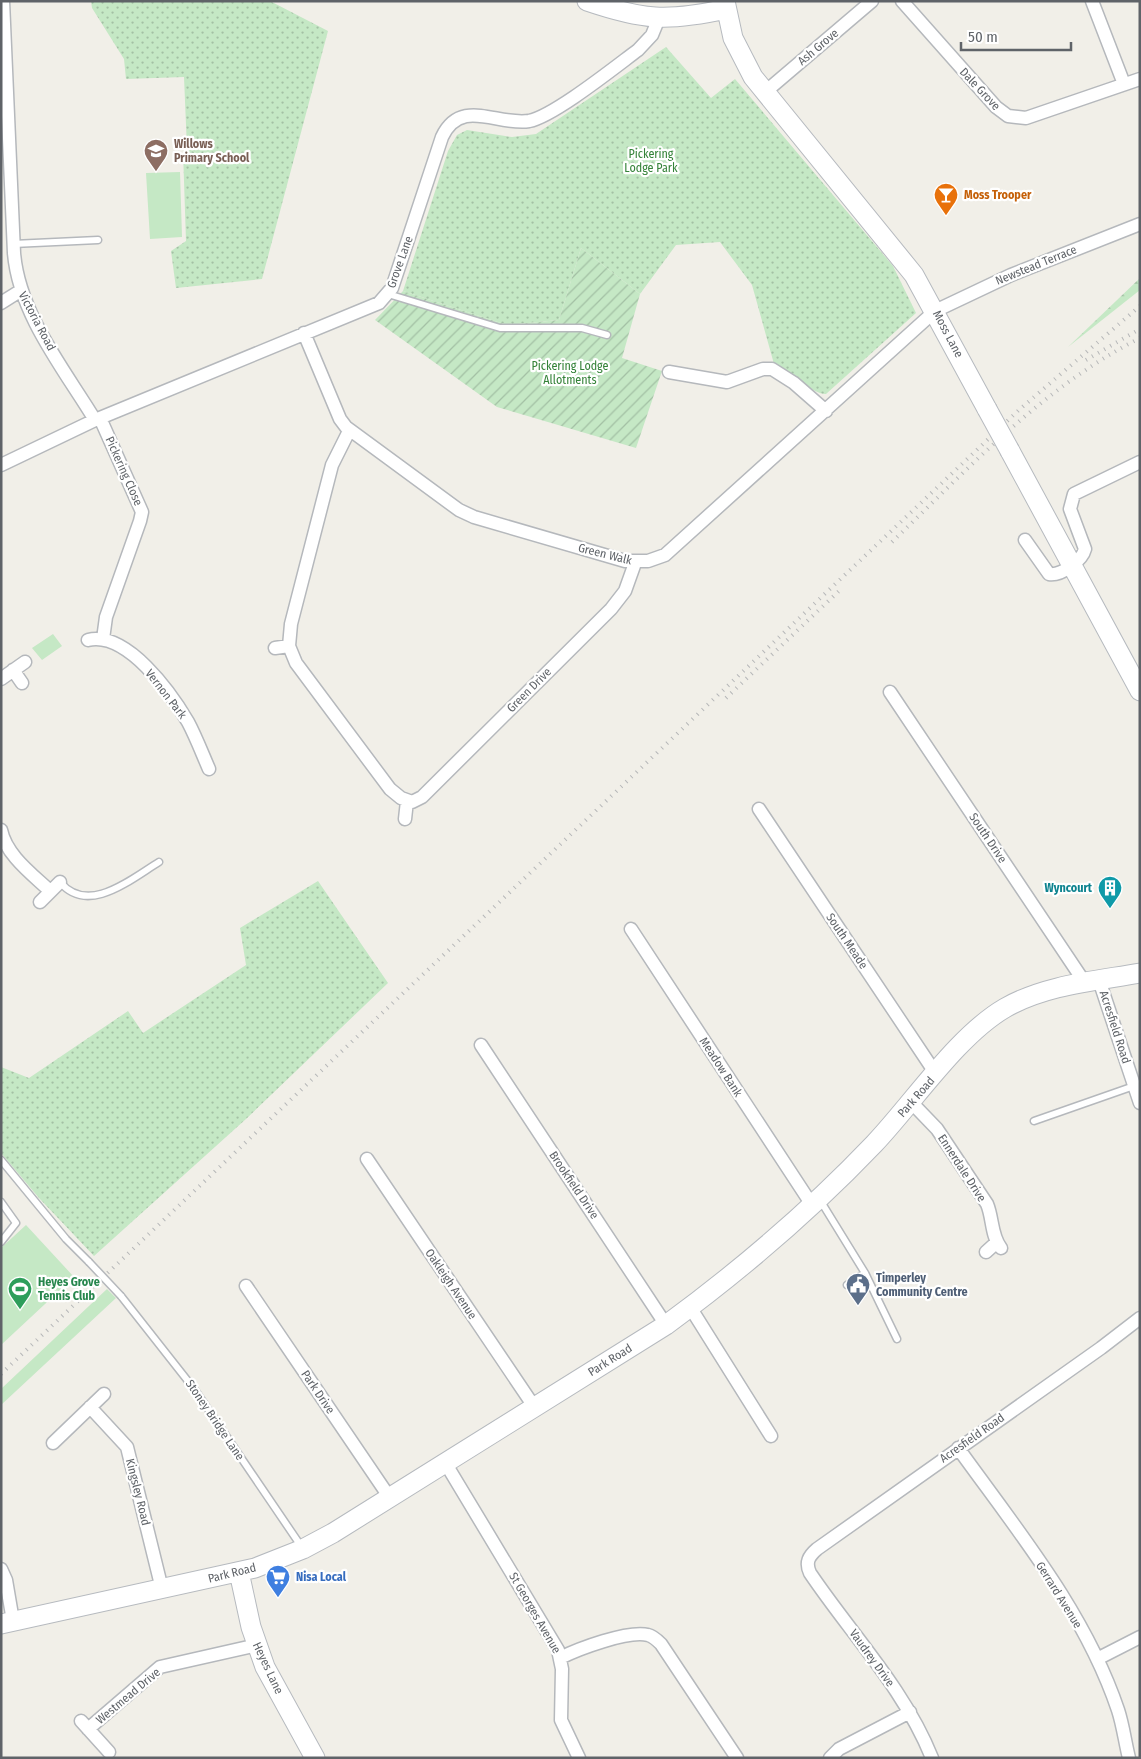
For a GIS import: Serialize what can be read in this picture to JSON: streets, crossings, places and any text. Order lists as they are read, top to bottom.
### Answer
{
  "streets": {
    "main road": ["Moss Lane", "Park Road", "Heyes Lane"],
    "street": [
      "Ash Grove",
      "Dale Grove",
      "Grove Lane",
      "Newstead Terrace",
      "Victoria Road",
      "Pickering Close",
      "Green Walk",
      "Green Drive",
      "Vernon Park",
      "South Drive",
      "South Meade",
      "Acresfield Road",
      "Meadow Bank",
      "Ennerdale Drive",
      "Brookfield Drive",
      "Oakleigh Avenue",
      "Park Drive",
      "Kingsley Road",
      "Gerrard Avenue",
      "St Georges Avenue",
      "Vaudrey Drive",
      "Westmead Drive"
    ],
    "lane": ["Stoney Bridge Lane"]
  },
  "crossings": [
    ["Ash Grove", "Moss Lane"],
    ["Grove Lane", "Victoria Road"],
    ["Grove Lane", "Pickering Close"],
    ["Grove Lane", "Green Walk"],
    ["Newstead Terrace", "Moss Lane"],
    ["Newstead Terrace", "Green Walk"],
    ["Victoria Road", "Pickering Close"],
    ["Moss Lane", "Green Walk"],
    ["Pickering Close", "Vernon Park"],
    ["Green Walk", "Green Drive"],
    ["South Drive", "Acresfield Road"],
    ["South Drive", "Park Road"],
    ["South Meade", "Park Road"],
    ["Acresfield Road", "Park Road"],
    ["Acresfield Road", "Gerrard Avenue"],
    ["Acresfield Road", "Vaudrey Drive"],
    ["Meadow Bank", "Park Road"],
    ["Park Road", "Ennerdale Drive"],
    ["Park Road", "Brookfield Drive"],
    ["Park Road", "Oakleigh Avenue"],
    ["Park Road", "Park Drive"],
    ["Park Road", "Stoney Bridge Lane"],
    ["Park Road", "Kingsley Road"],
    ["Park Road", "St Georges Avenue"],
    ["Park Road", "Heyes Lane"],
    ["Heyes Lane", "Westmead Drive"]
  ],
  "parks": ["Pickering Lodge Park", "Pickering Lodge Allotments"],
  "places": {
    "school or university": ["Willows Primary School"],
    "bar": ["Moss Trooper"],
    "building": ["Wyncourt"],
    "public building": ["Timperley Community Centre"],
    "sports": ["Heyes Grove Tennis Club"],
    "supermarket": ["Nisa Local"]
  },
  "scale_bar": "50 m"
}
